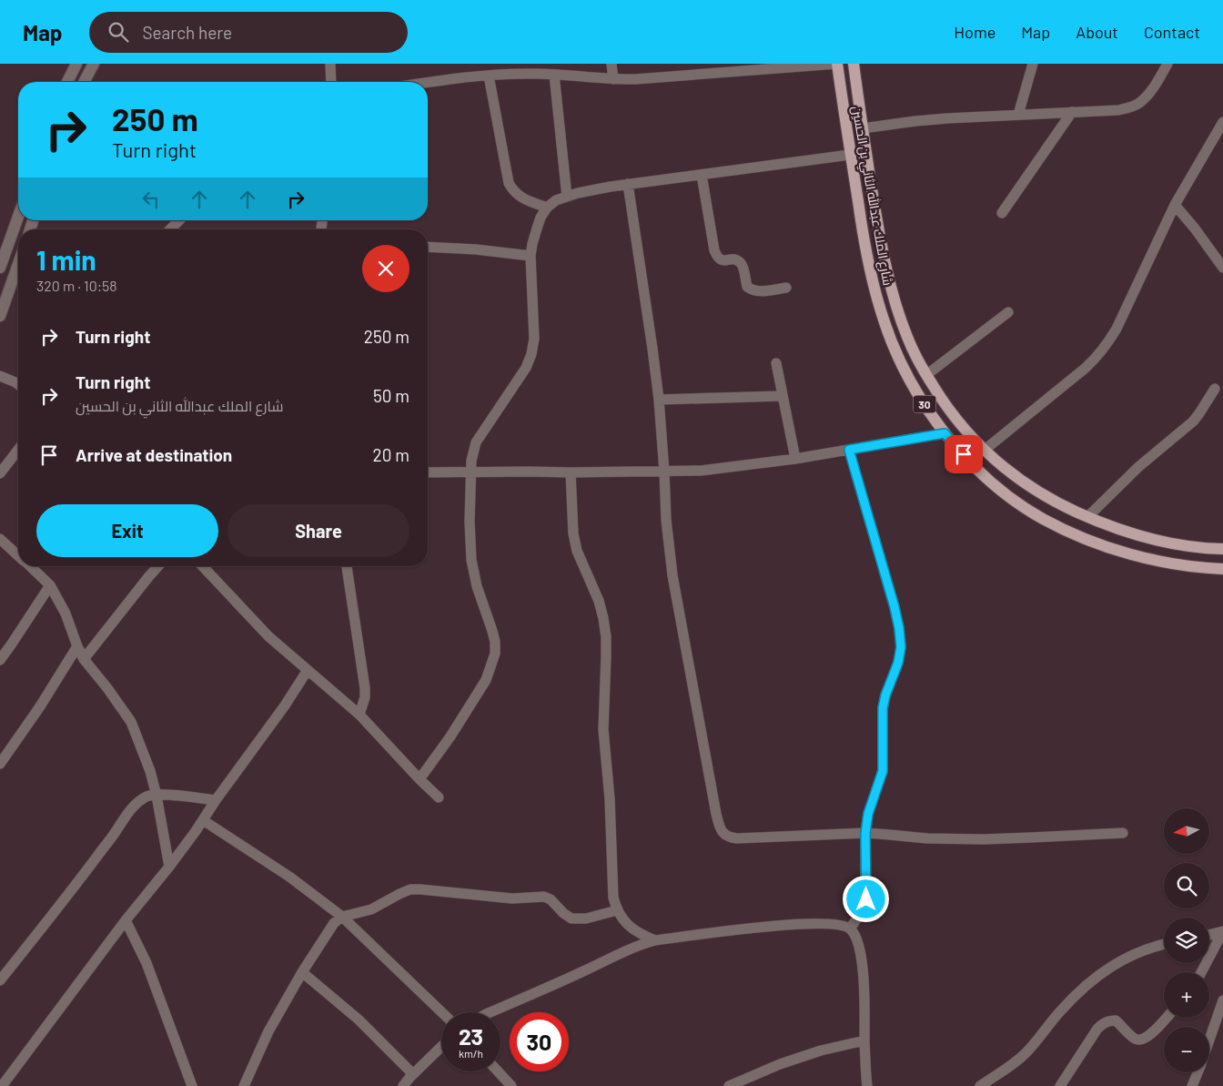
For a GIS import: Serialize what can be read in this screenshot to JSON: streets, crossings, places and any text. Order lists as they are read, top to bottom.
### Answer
{
  "streets": {
    "main road": ["شارع الملك عبدالله الثاني بن الحسين", "30"]
  },
  "north": "left",
  "page": {
    "header": "Map",
    "search": "Search here",
    "nav": [
      "Home",
      "Map",
      "About",
      "Contact"
    ],
    "turn": ["250 m", "Turn right"],
    "heading": ["1 min", "320 m · 10:58"],
    "list": [
      {
        "name": "Turn right",
        "value": "250 m"
      },
      {
        "name": "Turn right",
        "note": "شارع الملك عبدالله الثاني بن الحسين",
        "value": "50 m"
      },
      {
        "name": "Arrive at destination",
        "value": "20 m"
      }
    ],
    "buttons": ["Exit", "Share"],
    "map_buttons": ["+", "−"],
    "speed": "23 km/h",
    "limit": "30"
  }
}
